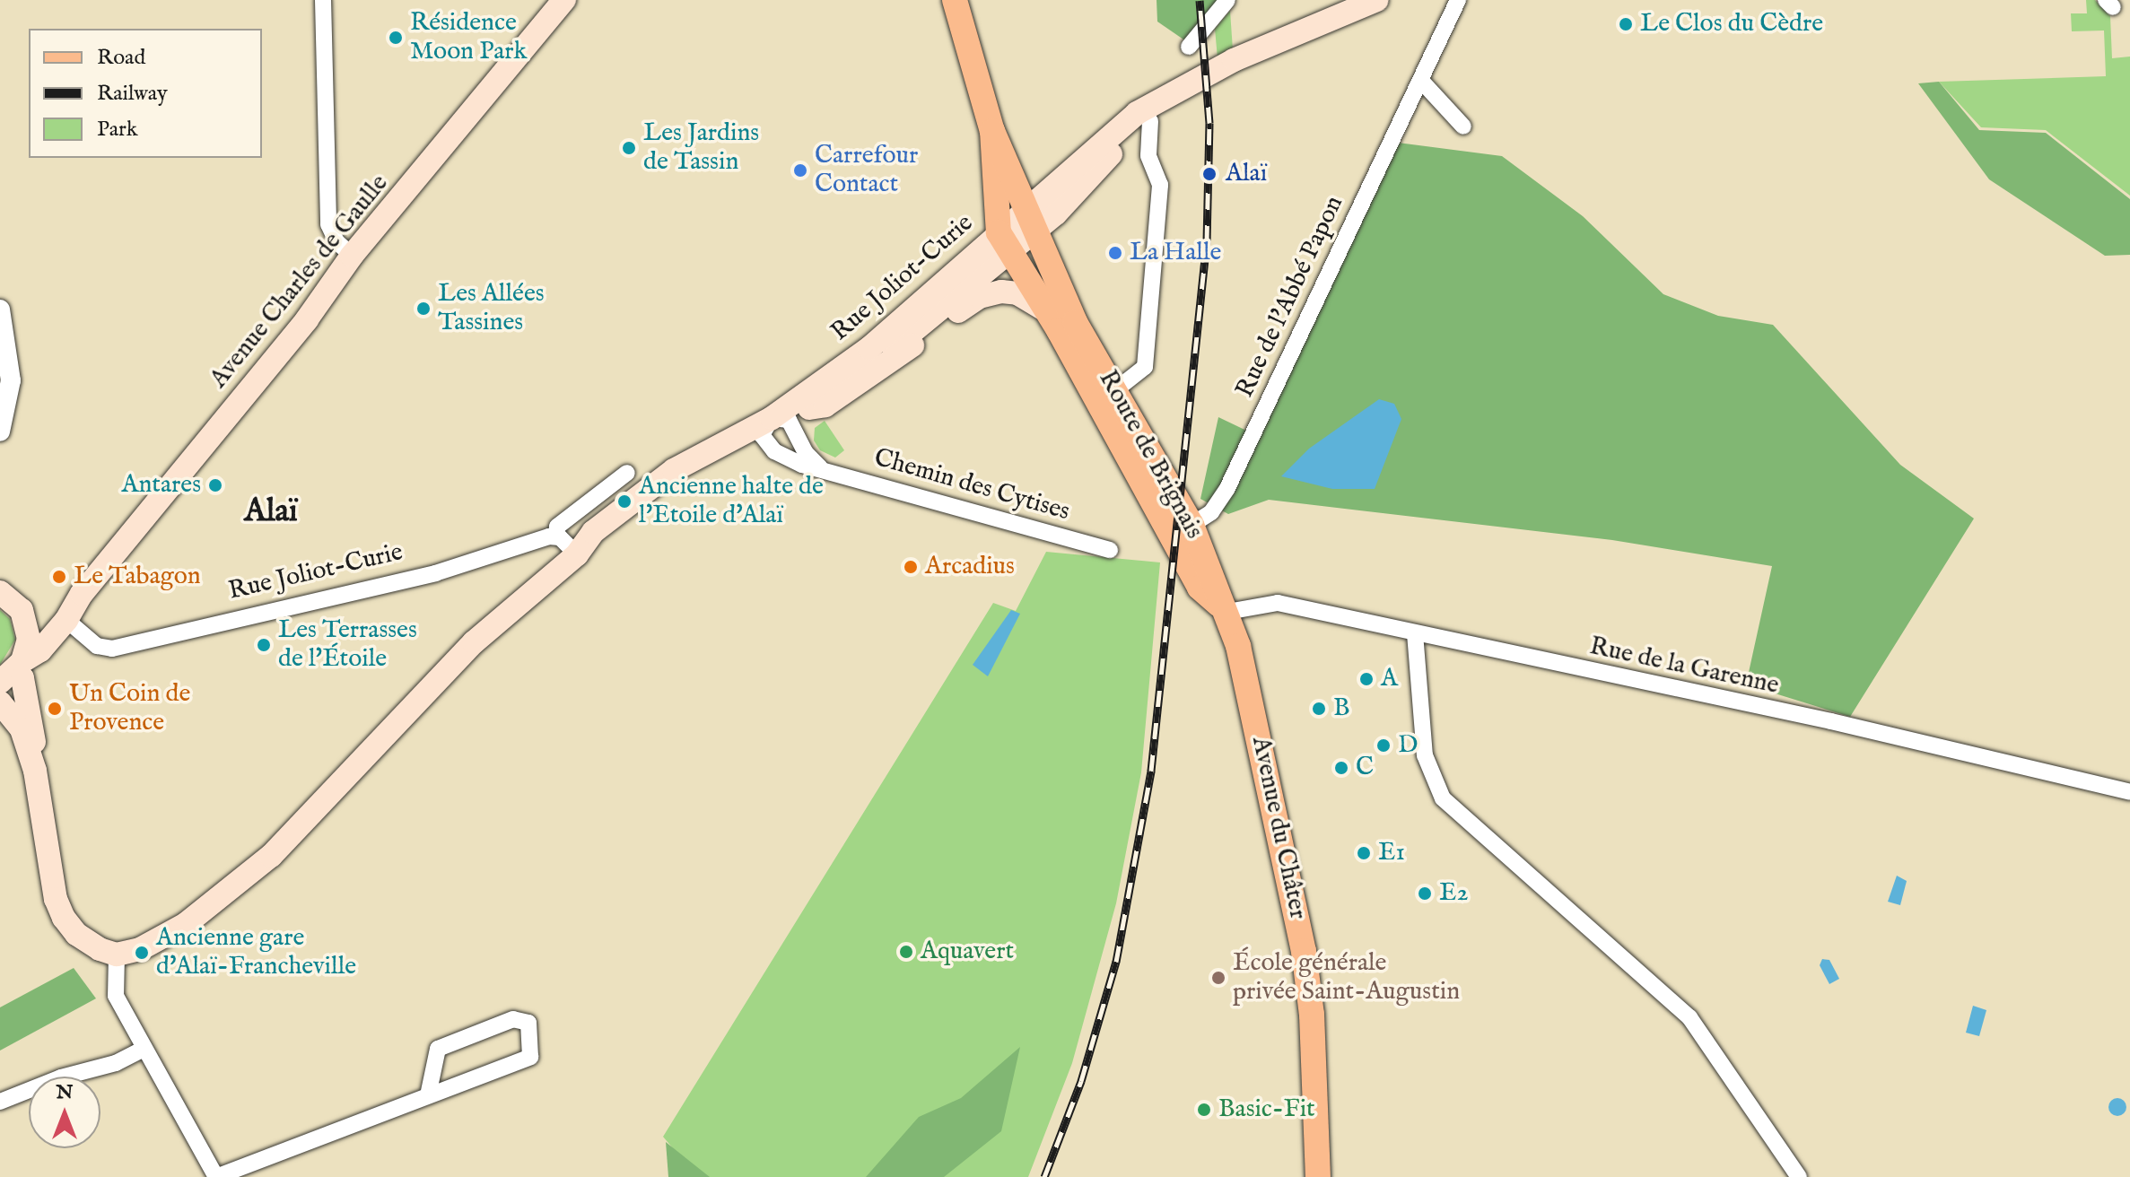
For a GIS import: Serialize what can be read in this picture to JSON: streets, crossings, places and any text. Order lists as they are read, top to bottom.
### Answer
{
  "streets": {
    "main road": [
      "Rue Joliot-Curie",
      "Avenue Charles de Gaulle",
      "Route de Brignais",
      "Avenue du Châter"
    ],
    "street": ["Rue de l'Abbé Papon", "Chemin des Cytises", "Rue de la Garenne"]
  },
  "crossings": [
    ["Rue Joliot-Curie", "Avenue Charles de Gaulle"],
    ["Rue Joliot-Curie", "Route de Brignais"],
    ["Rue Joliot-Curie", "Chemin des Cytises"],
    ["Rue de l'Abbé Papon", "Route de Brignais"],
    ["Route de Brignais", "Rue de la Garenne"],
    ["Route de Brignais", "Avenue du Châter"],
    ["Rue de la Garenne", "Avenue du Châter"]
  ],
  "districts": ["Alaï"],
  "places": [
    "Le Clos du Cèdre",
    "Résidence Moon Park",
    "Les Jardins de Tassin",
    "Carrefour Contact",
    "Alaï",
    "La Halle",
    "Les Allées Tassines",
    "Antares",
    "Ancienne halte de l'Etoile d'Alaï",
    "Arcadius",
    "Le Tabagon",
    "Les Terrasses de l'Étoile",
    "A",
    "Un Coin de Provence",
    "B",
    "D",
    "C",
    "E1",
    "E2",
    "Aquavert",
    "Ancienne gare d'Alaï-Francheville",
    "École générale privée Saint-Augustin",
    "Basic-Fit"
  ],
  "legend": ["Road", "Railway", "Park"],
  "north": "top"
}
